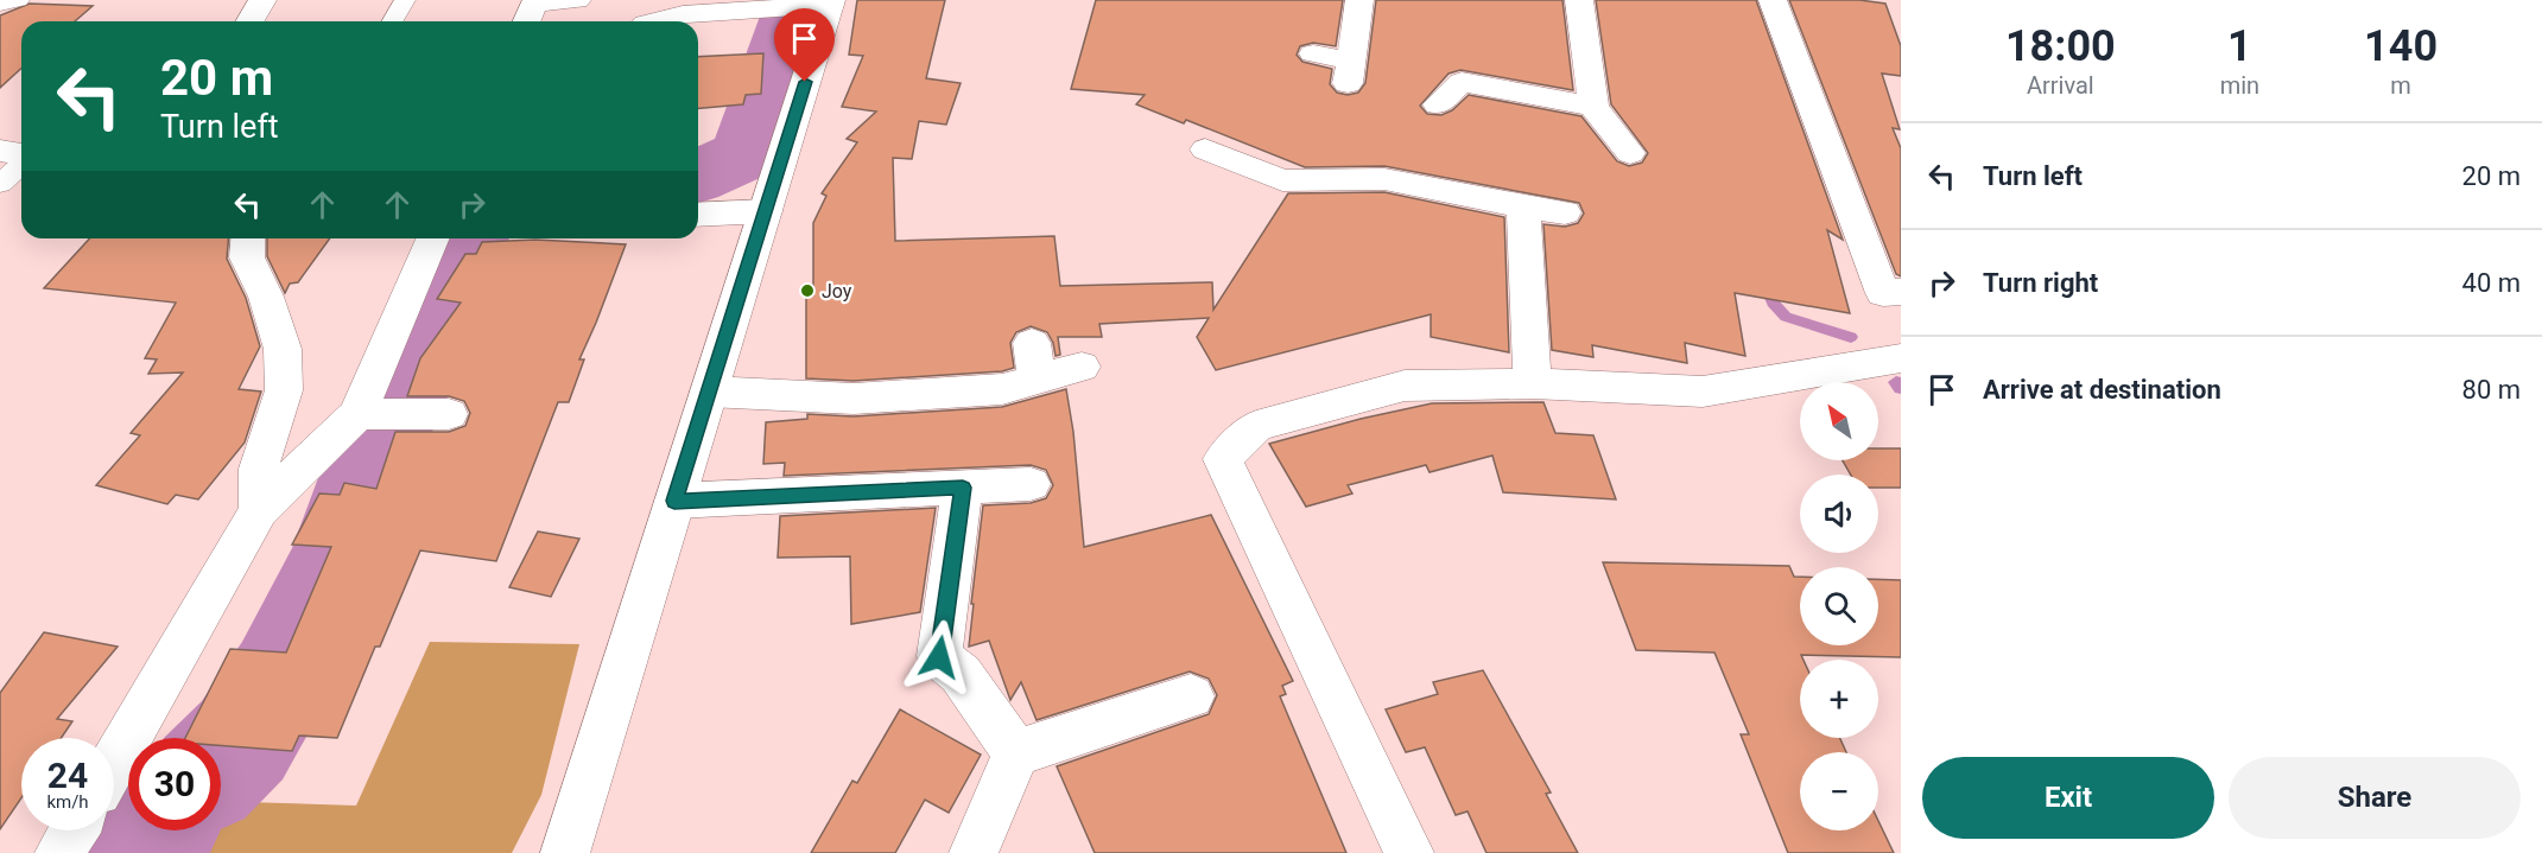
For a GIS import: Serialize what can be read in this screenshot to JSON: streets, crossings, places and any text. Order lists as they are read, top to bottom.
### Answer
{
  "places": ["Joy"],
  "north": "top left",
  "page": {
    "eta": [
      "18:00",
      "Arrival",
      "1",
      "min",
      "140",
      "m"
    ],
    "turn": ["20 m", "Turn left"],
    "list": [
      {
        "name": "Turn left",
        "value": "20 m"
      },
      {
        "name": "Turn right",
        "value": "40 m"
      },
      {
        "name": "Arrive at destination",
        "value": "80 m"
      }
    ],
    "map_buttons": ["+", "−"],
    "speed": "24 km/h",
    "limit": "30",
    "buttons": ["Exit", "Share"]
  }
}
